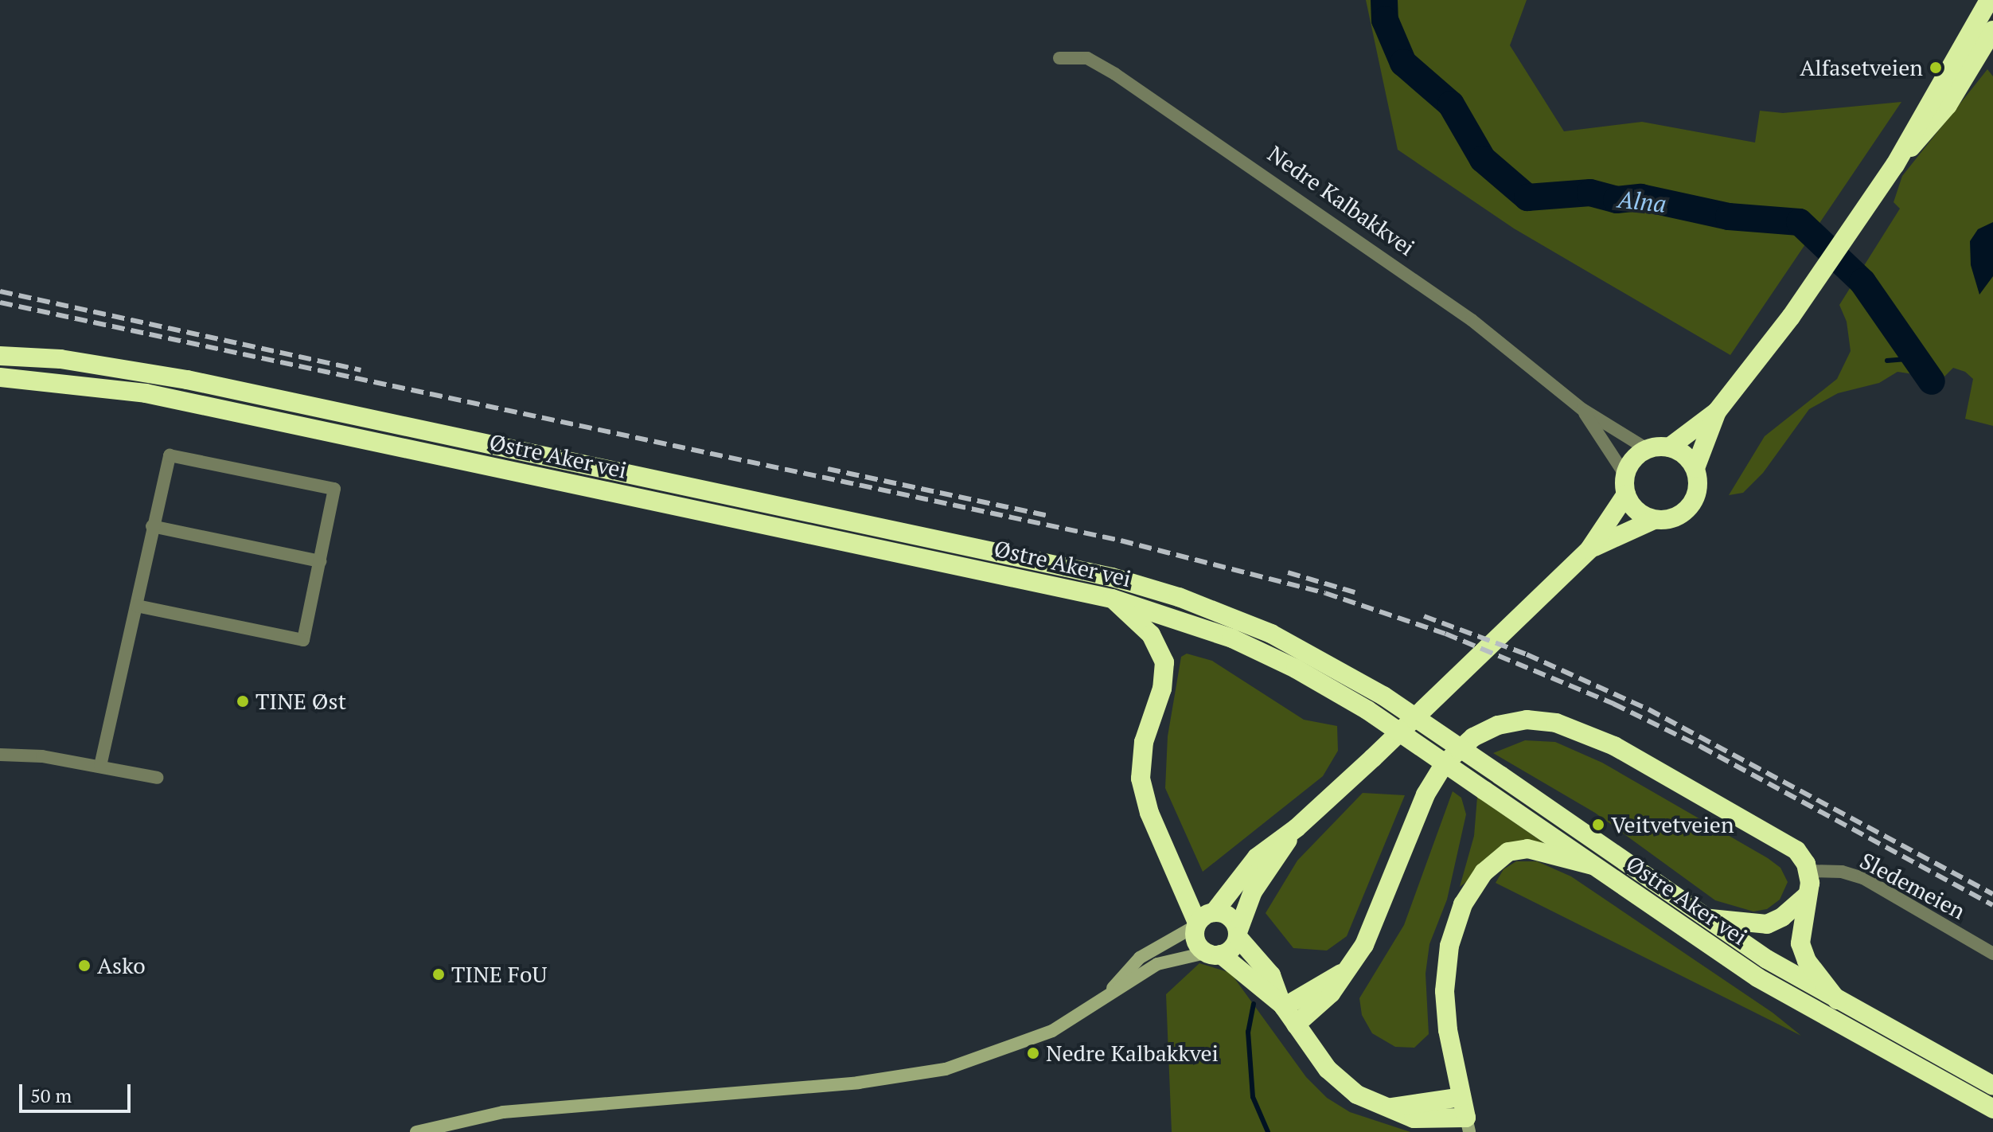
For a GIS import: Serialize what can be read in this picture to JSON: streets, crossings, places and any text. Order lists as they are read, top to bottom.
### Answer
{
  "streets": {
    "highway": ["Østre Aker vei"],
    "street": ["Nedre Kalbakkvei", "Sledemeien"]
  },
  "water": ["Alna"],
  "places": [
    "Alfasetveien",
    "TINE Øst",
    "Veitvetveien",
    "Asko",
    "TINE FoU",
    "Nedre Kalbakkvei"
  ],
  "scale_bar": "50 m"
}
